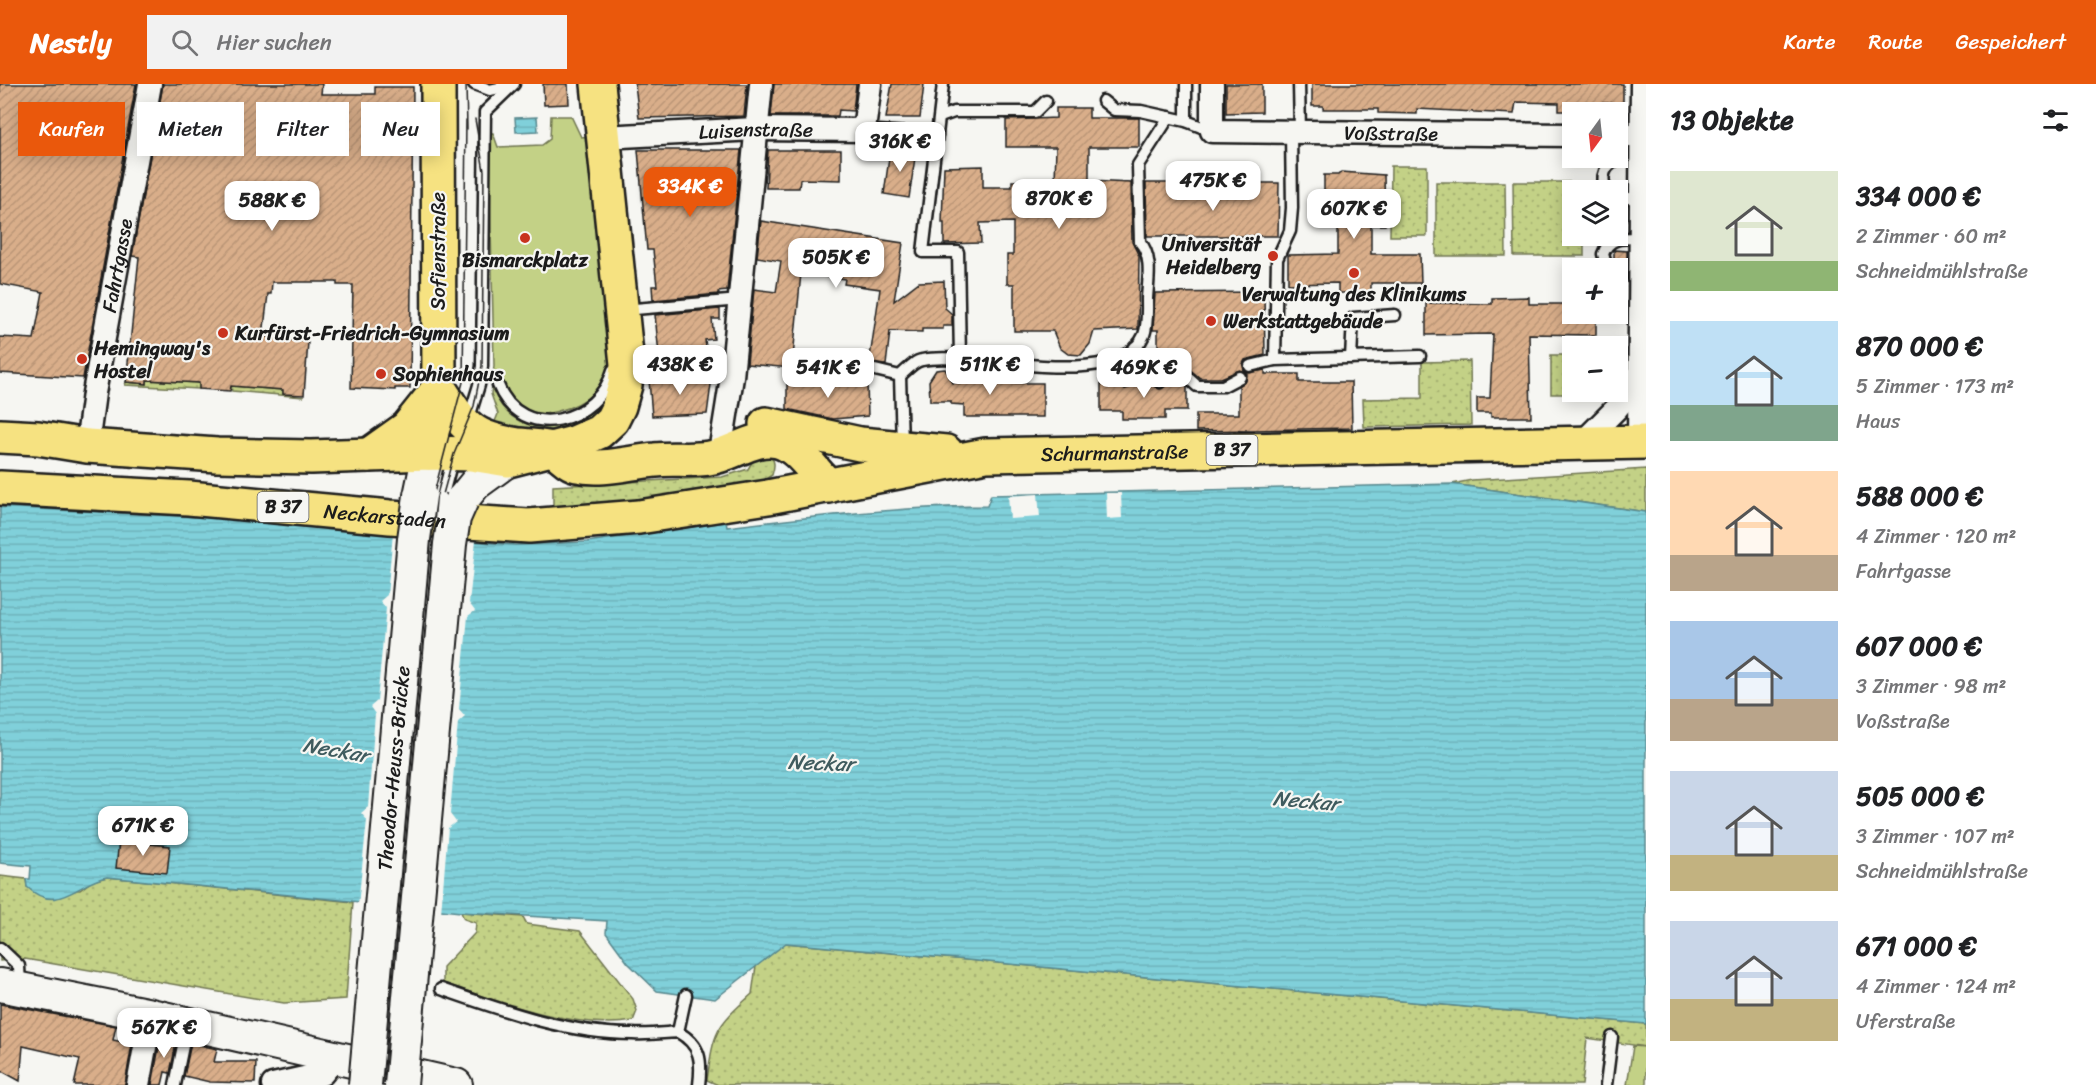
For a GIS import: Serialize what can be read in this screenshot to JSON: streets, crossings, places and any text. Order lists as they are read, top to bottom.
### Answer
{
  "streets": {
    "main road": [
      "Sofienstraße",
      "B 37",
      "Schurmanstraße",
      "Neckarstaden",
      "Theodor-Heuss-Brücke"
    ],
    "street": ["Luisenstraße", "Voßstraße", "Fahrtgasse"]
  },
  "crossings": [
    ["Sofienstraße", "Theodor-Heuss-Brücke"],
    ["Schurmanstraße", "Neckarstaden"]
  ],
  "water": ["Neckar"],
  "places": [
    "Bismarckplatz",
    "Universität Heidelberg",
    "Verwaltung des Klinikums",
    "Werkstattgebäude",
    "Kurfürst-Friedrich-Gymnasium",
    "Hemingway's Hostel",
    "Sophienhaus"
  ],
  "north": "bottom",
  "page": {
    "header": "Nestly",
    "search": "Hier suchen",
    "nav": ["Karte", "Route", "Gespeichert"],
    "heading": "13 Objekte",
    "map_buttons": ["+", "−"],
    "chip": [
      "Kaufen",
      "Mieten",
      "Filter",
      "Neu"
    ],
    "price": [
      "316K €",
      "475K €",
      "334K €",
      "870K €",
      "588K €",
      "607K €",
      "505K €",
      "438K €",
      "511K €",
      "541K €",
      "469K €",
      "671K €",
      "567K €"
    ],
    "list": [
      {
        "name": "334 000 €",
        "note": "2 Zimmer · 60 m² · Schneidmühlstraße"
      },
      {
        "name": "870 000 €",
        "note": "5 Zimmer · 173 m² · Haus"
      },
      {
        "name": "588 000 €",
        "note": "4 Zimmer · 120 m² · Fahrtgasse"
      },
      {
        "name": "607 000 €",
        "note": "3 Zimmer · 98 m² · Voßstraße"
      },
      {
        "name": "505 000 €",
        "note": "3 Zimmer · 107 m² · Schneidmühlstraße"
      },
      {
        "name": "671 000 €",
        "note": "4 Zimmer · 124 m² · Uferstraße"
      }
    ]
  }
}
